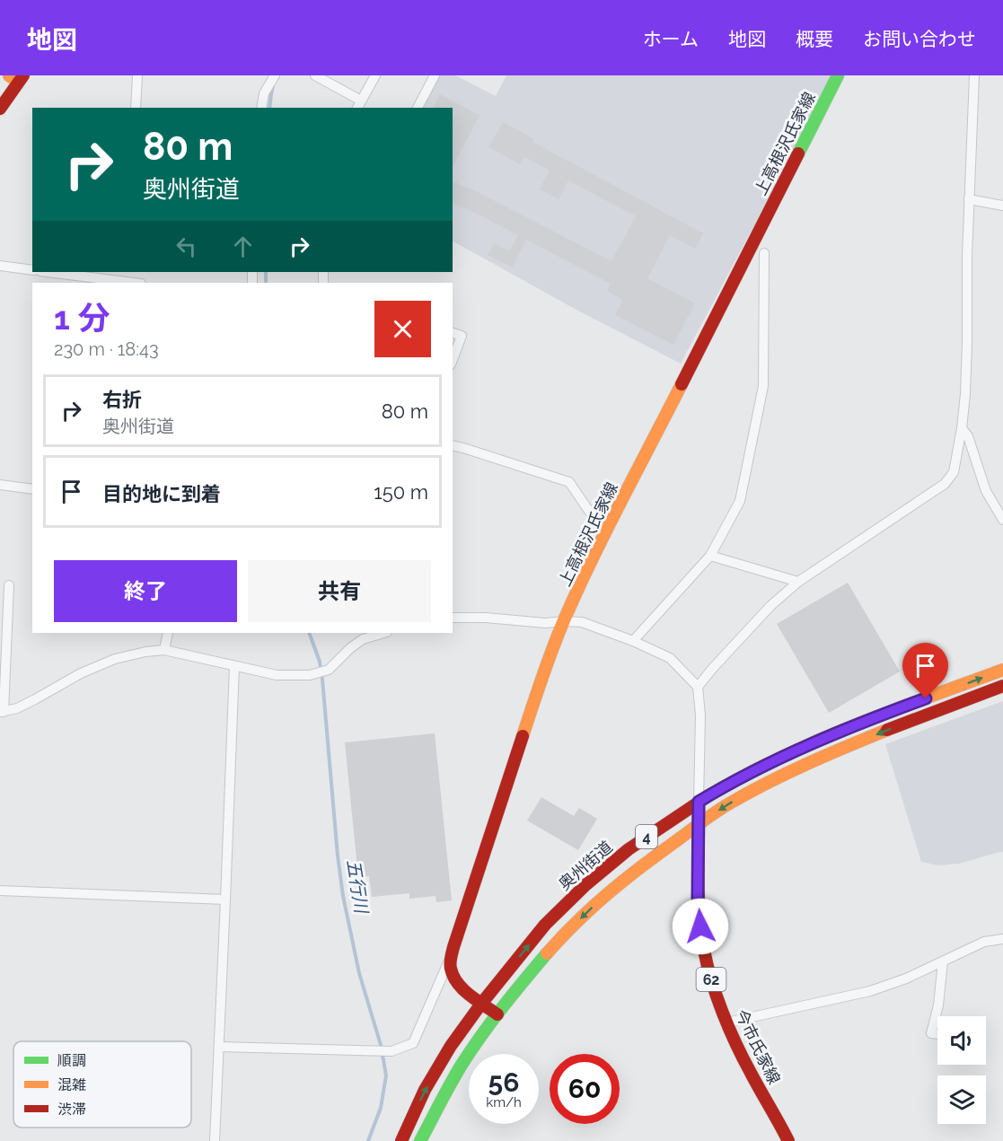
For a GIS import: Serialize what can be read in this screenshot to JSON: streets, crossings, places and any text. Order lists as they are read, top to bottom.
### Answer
{
  "streets": {
    "main road": [
      "上高根沢氏家線",
      "4",
      "奥州街道",
      "62",
      "今市氏家線"
    ]
  },
  "crossings": [
    ["4", "今市氏家線"],
    ["奥州街道", "今市氏家線"]
  ],
  "water": ["五行川"],
  "legend": ["順調", "混雑", "渋滞"],
  "page": {
    "header": "地図",
    "nav": [
      "ホーム",
      "地図",
      "概要",
      "お問い合わせ"
    ],
    "turn": ["80 m", "奥州街道"],
    "heading": ["1 分", "230 m · 18:43"],
    "list": [
      {
        "name": "右折",
        "note": "奥州街道",
        "value": "80 m"
      },
      {
        "name": "目的地に到着",
        "value": "150 m"
      }
    ],
    "buttons": ["終了", "共有"],
    "speed": "56 km/h",
    "limit": "60"
  }
}
